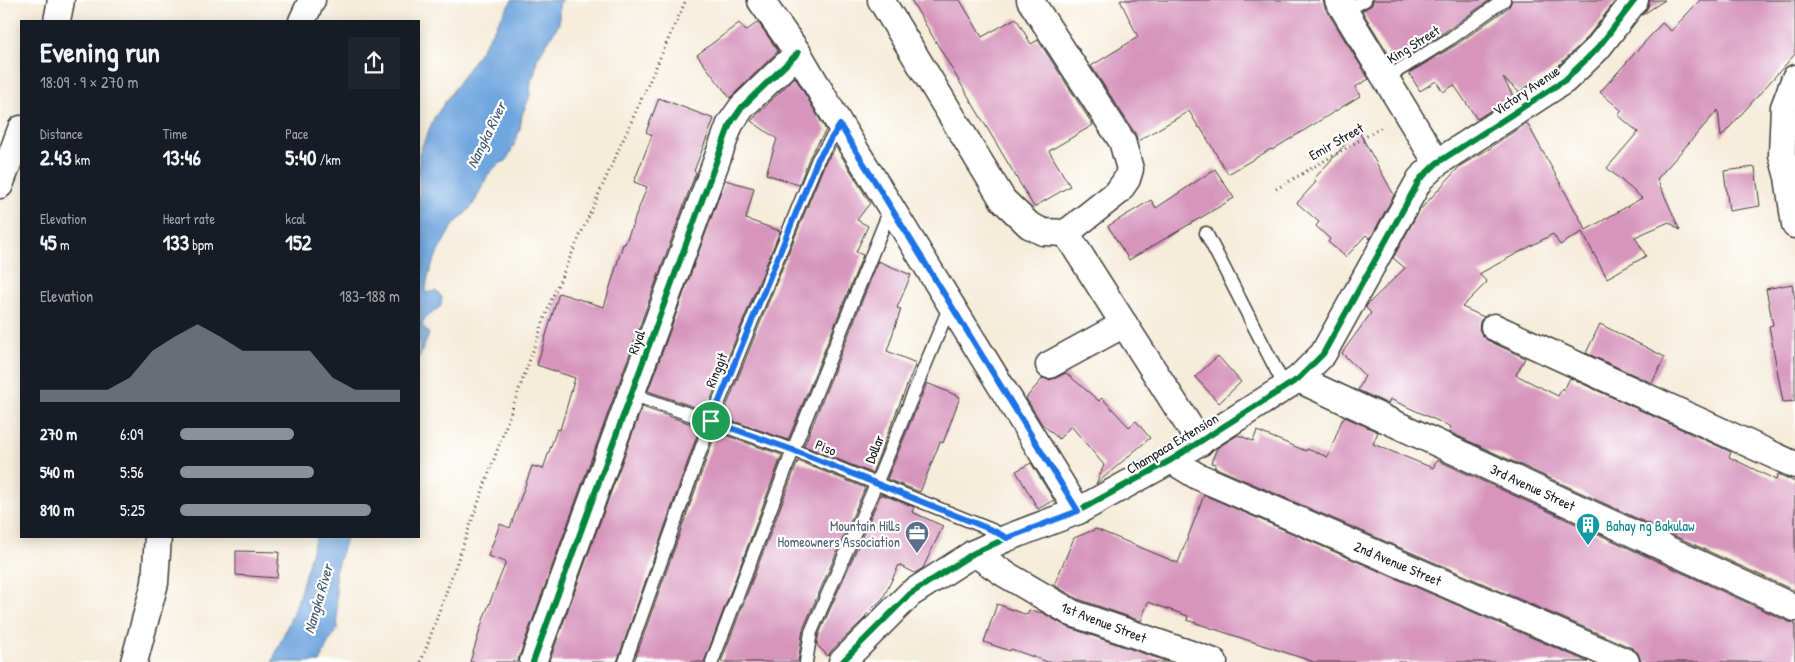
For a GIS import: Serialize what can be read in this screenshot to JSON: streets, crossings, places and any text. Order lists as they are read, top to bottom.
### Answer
{
  "streets": {
    "street": [
      "Victory Avenue",
      "Riyal",
      "Champaca Extension",
      "3rd Avenue Street",
      "2nd Avenue Street",
      "1st Avenue Street"
    ],
    "lane": [
      "King Street",
      "Ringgit",
      "Piso",
      "Dollar"
    ],
    "path": ["Emir Street"]
  },
  "crossings": [
    ["Victory Avenue", "Champaca Extension"],
    ["Riyal", "Piso"],
    ["Ringgit", "Piso"],
    ["Champaca Extension", "Piso"],
    ["Champaca Extension", "3rd Avenue Street"],
    ["Champaca Extension", "2nd Avenue Street"],
    ["Champaca Extension", "1st Avenue Street"],
    ["Piso", "Dollar"]
  ],
  "water": ["Nangka River"],
  "places": {
    "building": ["Bahay ng Bakulaw"],
    "office": ["Mountain Hills Homeowners Association"]
  },
  "page": {
    "heading": ["Evening run", "18:09 · 9 × 270 m"],
    "stats": [
      ["Distance", "2.43 km"],
      ["Time", "13:46"],
      ["Pace", "5:40 /km"],
      ["Elevation", "45 m"],
      ["Heart rate", "133 bpm"],
      ["kcal", "152"]
    ],
    "chart": ["Elevation", "183–188 m"],
    "list": [
      {
        "name": "270 m",
        "note": "6:09"
      },
      {
        "name": "540 m",
        "note": "5:56"
      },
      {
        "name": "810 m",
        "note": "5:25"
      }
    ]
  }
}
